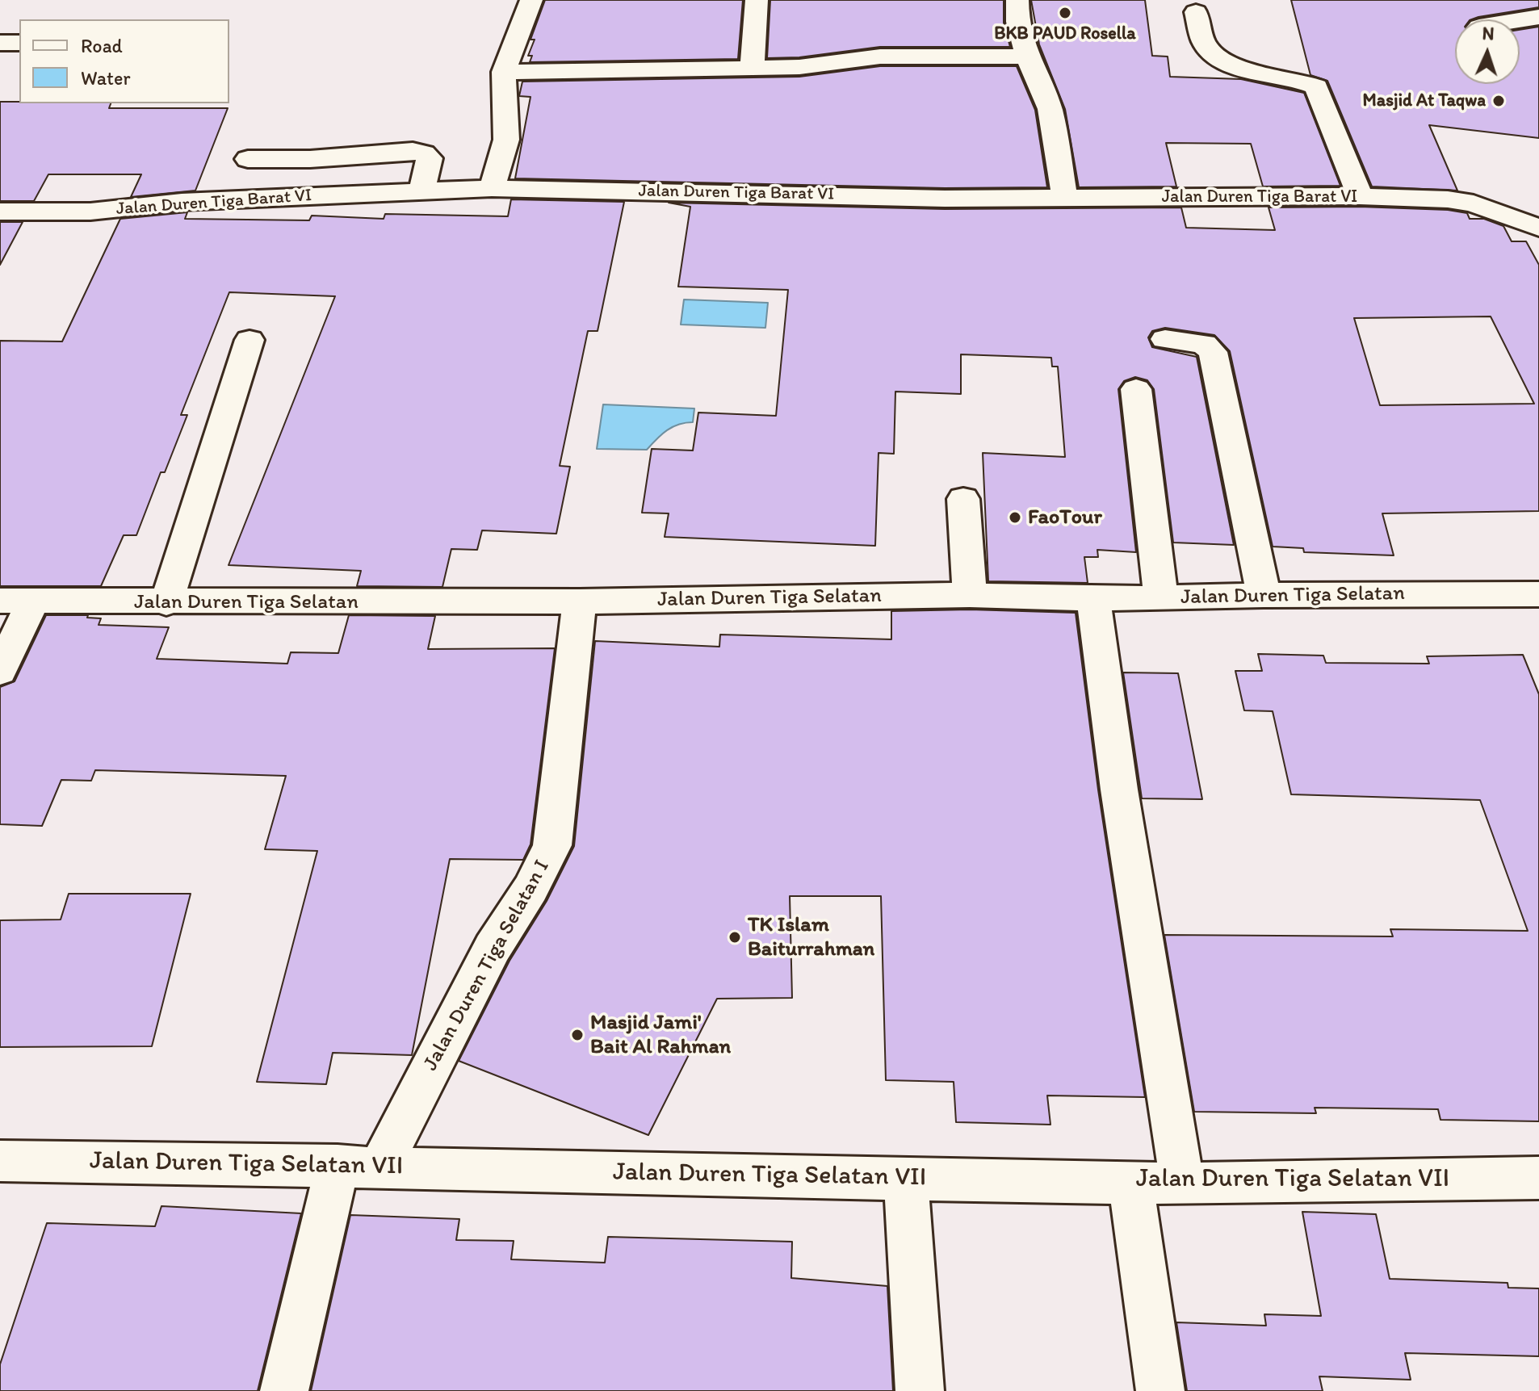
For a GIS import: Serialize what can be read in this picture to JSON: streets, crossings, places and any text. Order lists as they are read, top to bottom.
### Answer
{
  "streets": {
    "street": [
      "Jalan Duren Tiga Barat VI",
      "Jalan Duren Tiga Selatan",
      "Jalan Duren Tiga Selatan I",
      "Jalan Duren Tiga Selatan VII"
    ]
  },
  "crossings": [
    ["Jalan Duren Tiga Selatan", "Jalan Duren Tiga Selatan I"],
    ["Jalan Duren Tiga Selatan I", "Jalan Duren Tiga Selatan VII"]
  ],
  "places": [
    "BKB PAUD Rosella",
    "Masjid At Taqwa",
    "FaoTour",
    "TK Islam Baiturrahman",
    "Masjid Jami' Bait Al Rahman"
  ],
  "legend": ["Road", "Water"],
  "north": "top"
}
